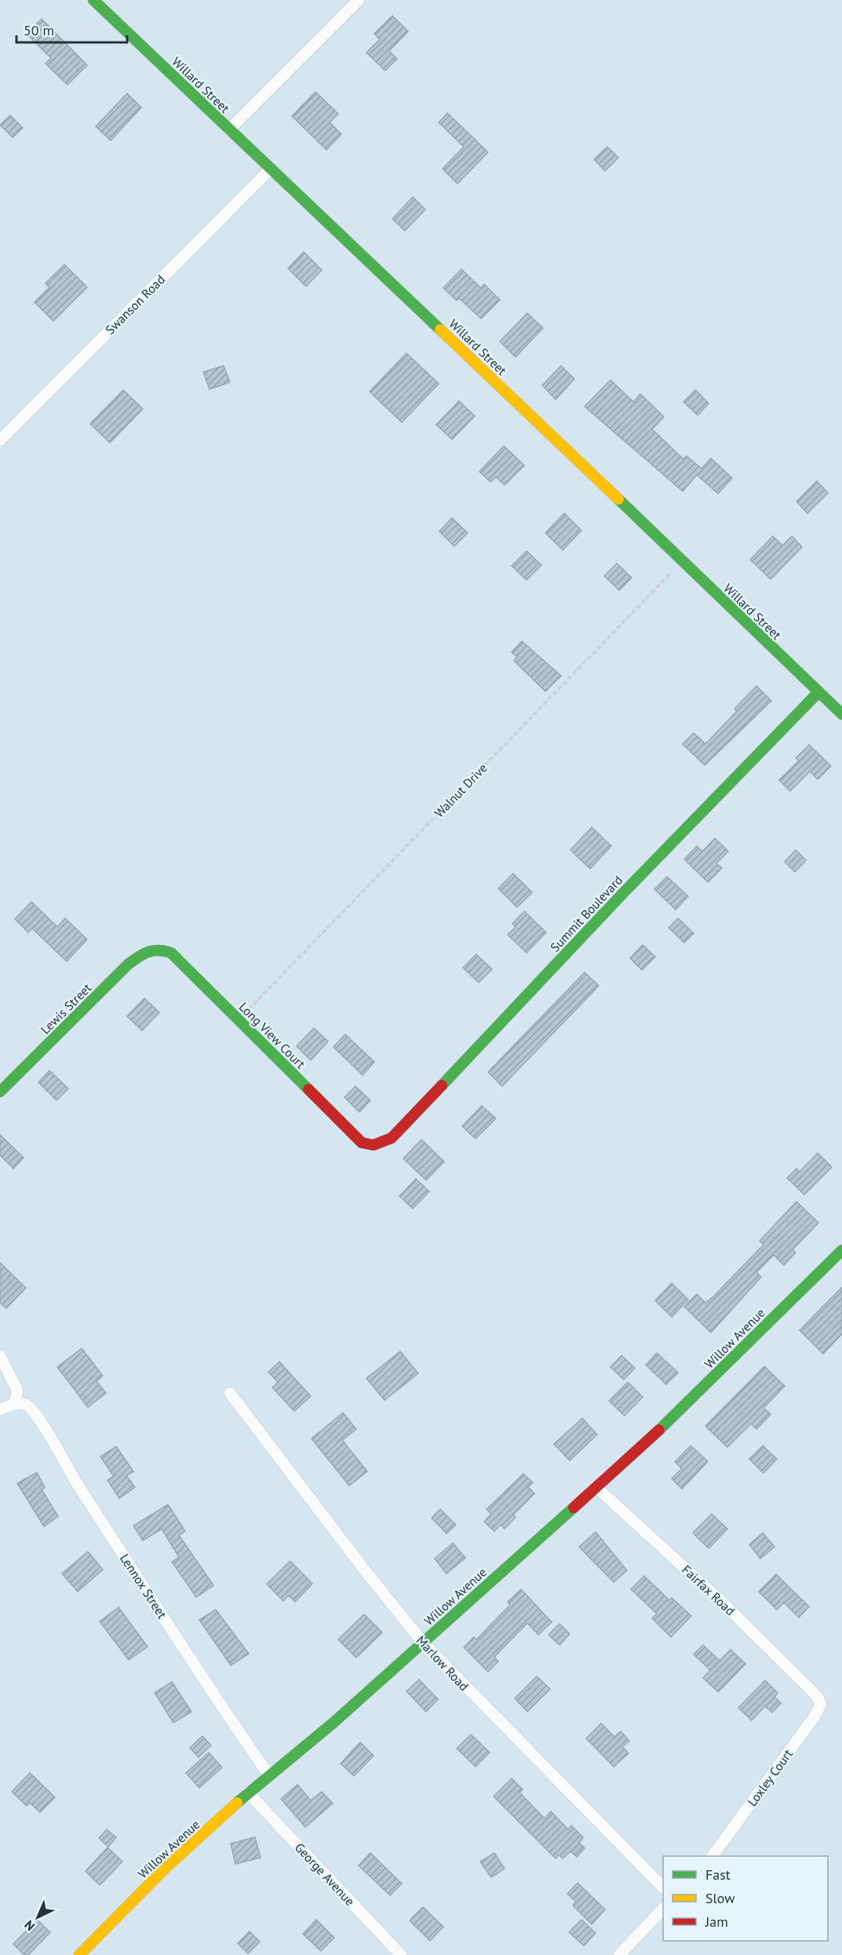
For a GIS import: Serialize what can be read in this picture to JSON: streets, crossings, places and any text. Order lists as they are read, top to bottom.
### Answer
{
  "streets": {
    "street": [
      "Willard Street",
      "Swanson Road",
      "Summit Boulevard",
      "Lewis Street",
      "Long View Court",
      "Willow Avenue",
      "Lennox Street",
      "Fairfax Road",
      "Marlow Road",
      "Loxley Court",
      "George Avenue"
    ],
    "path": ["Walnut Drive"]
  },
  "crossings": [
    ["Willard Street", "Swanson Road"],
    ["Willard Street", "Walnut Drive"],
    ["Willard Street", "Summit Boulevard"],
    ["Walnut Drive", "Long View Court"],
    ["Summit Boulevard", "Long View Court"],
    ["Lewis Street", "Long View Court"],
    ["Willow Avenue", "Lennox Street"],
    ["Willow Avenue", "Fairfax Road"],
    ["Willow Avenue", "Marlow Road"],
    ["Willow Avenue", "George Avenue"],
    ["Fairfax Road", "Loxley Court"]
  ],
  "legend": ["Fast", "Slow", "Jam"],
  "scale_bar": "50 m",
  "north": "bottom left"
}
